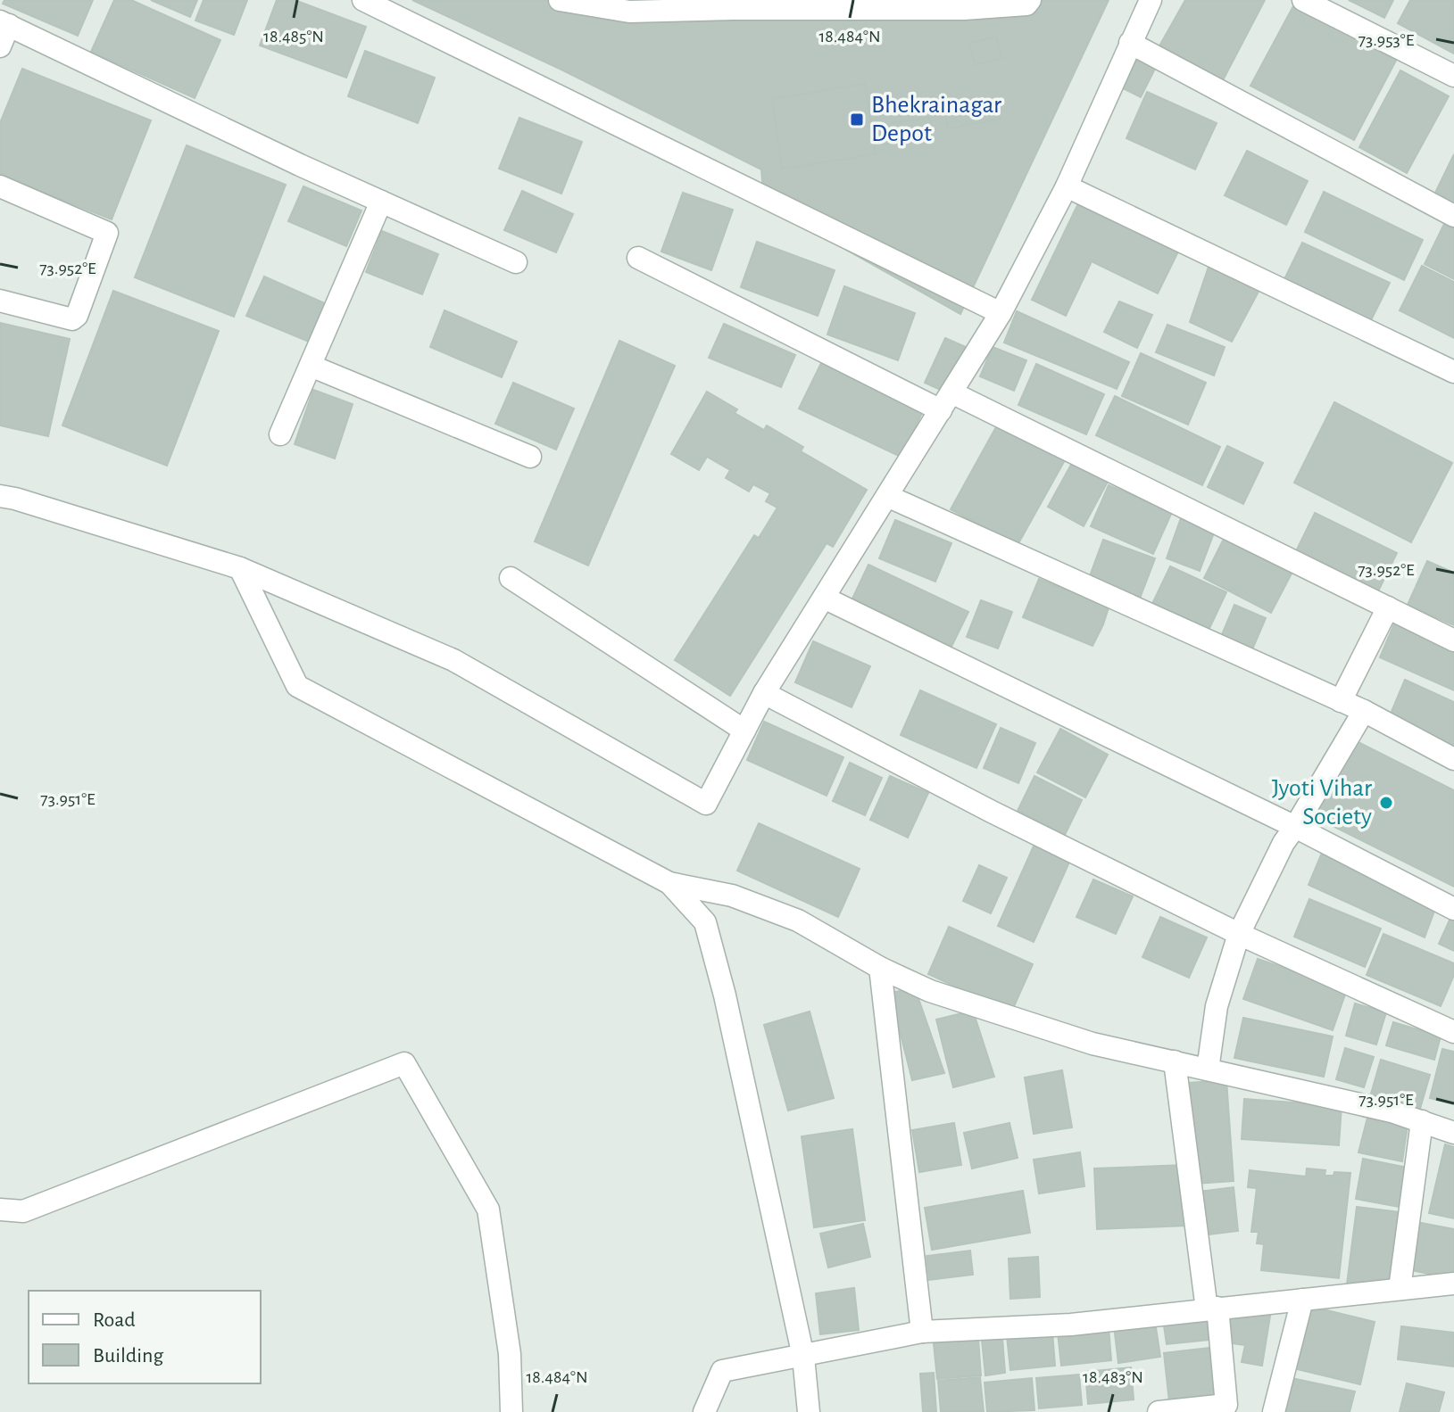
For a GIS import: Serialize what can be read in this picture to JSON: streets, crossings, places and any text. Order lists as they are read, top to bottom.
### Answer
{
  "places": {
    "transit": ["Bhekrainagar Depot"],
    "other": ["Jyoti Vihar Society"]
  },
  "legend": ["Road", "Building"],
  "coordinates": [
    "18.485°N",
    "18.484°N",
    "73.953°E",
    "73.952°E",
    "73.951°E",
    "18.483°N"
  ]
}
